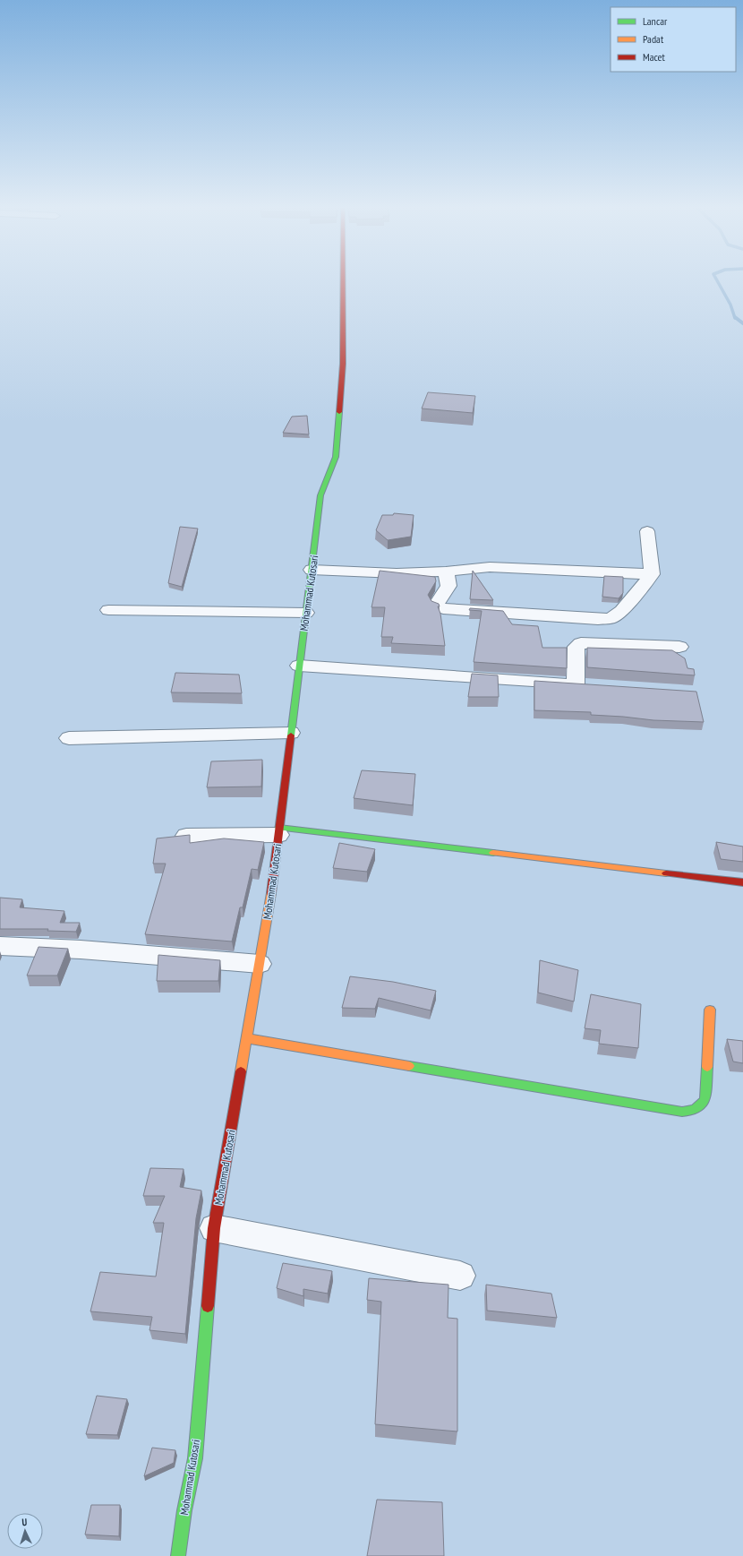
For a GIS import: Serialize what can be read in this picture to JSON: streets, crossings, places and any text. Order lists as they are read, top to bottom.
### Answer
{
  "streets": {
    "street": ["Mohammad Kutosari"]
  },
  "legend": ["Lancar", "Padat", "Macet"],
  "north": "top"
}
